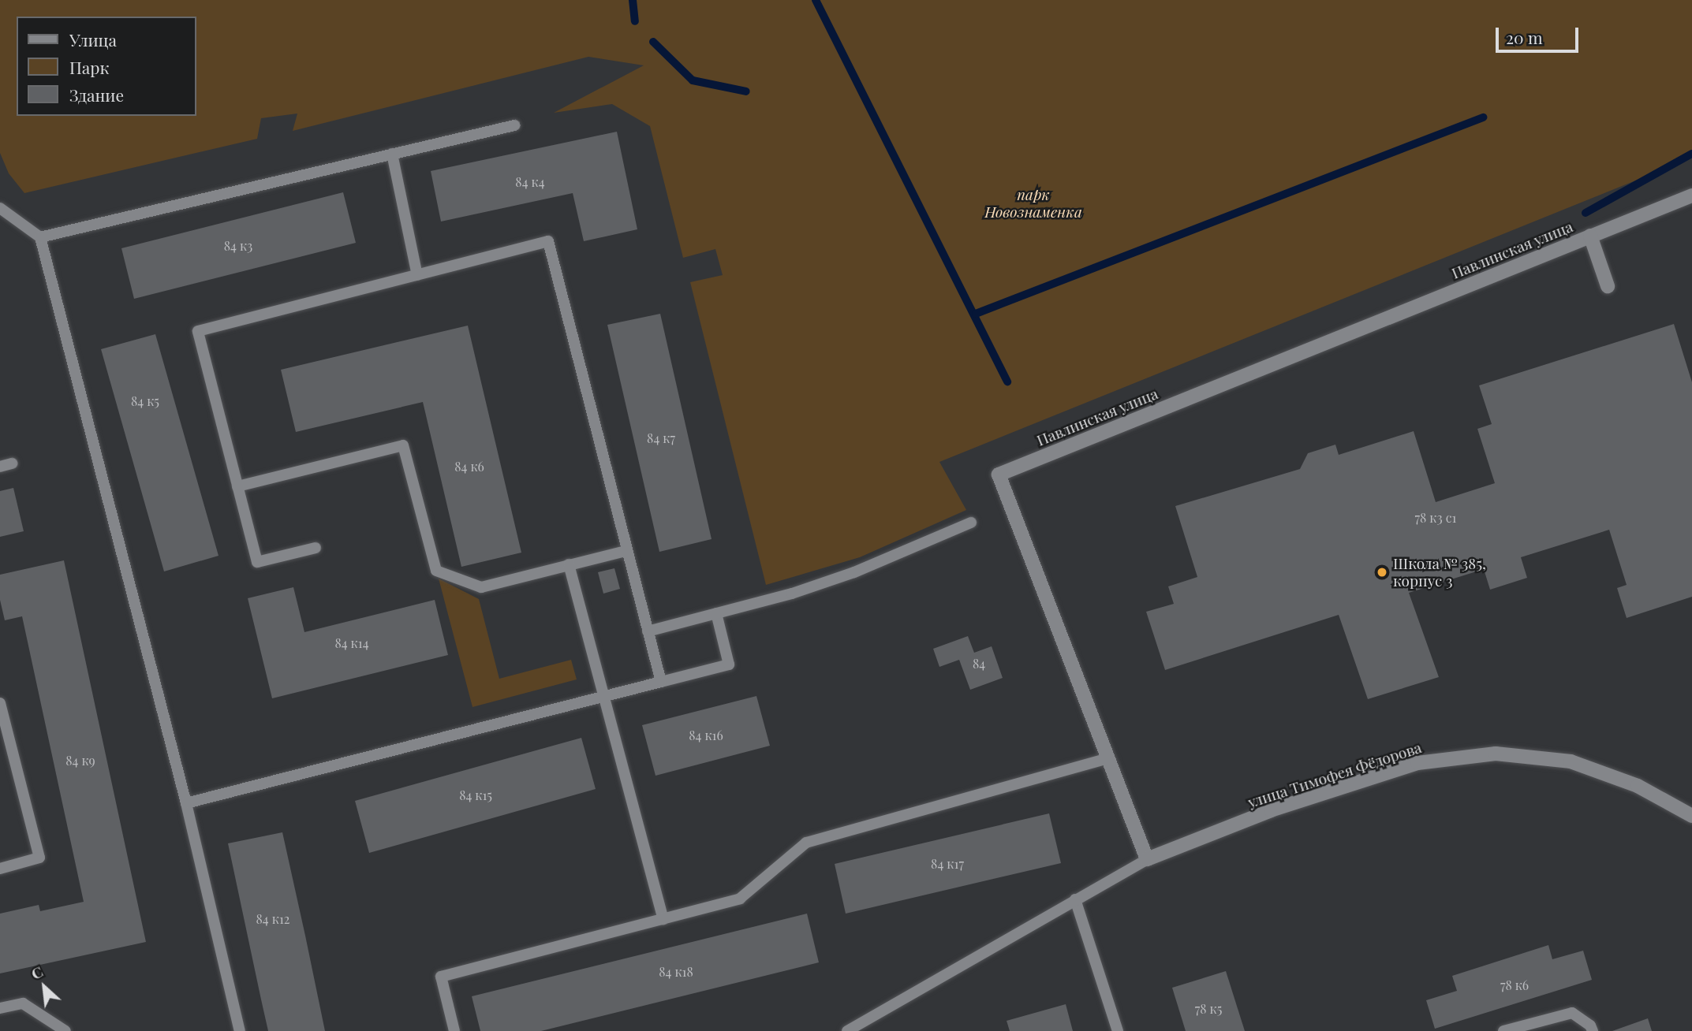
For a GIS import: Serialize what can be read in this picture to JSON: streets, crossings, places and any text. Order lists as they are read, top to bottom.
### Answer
{
  "streets": {
    "street": ["Павлинская улица", "улица Тимофея Фёдорова"]
  },
  "crossings": [
    ["Павлинская улица", "улица Тимофея Фёдорова"]
  ],
  "parks": ["парк Новознаменка"],
  "places": ["Школа № 385, корпус 3"],
  "house_numbers": [
    "84 к4",
    "84 к3",
    "84 к5",
    "84 к7",
    "84 к6",
    "78 к3 с1",
    "84 к14",
    "84",
    "84 к16",
    "84 к9",
    "84 к15",
    "84 к17",
    "84 к12",
    "84 к18",
    "78 к6",
    "78 к5"
  ],
  "legend": ["Улица", "Парк", "Здание"],
  "scale_bar": "20 m",
  "north": "top left"
}
